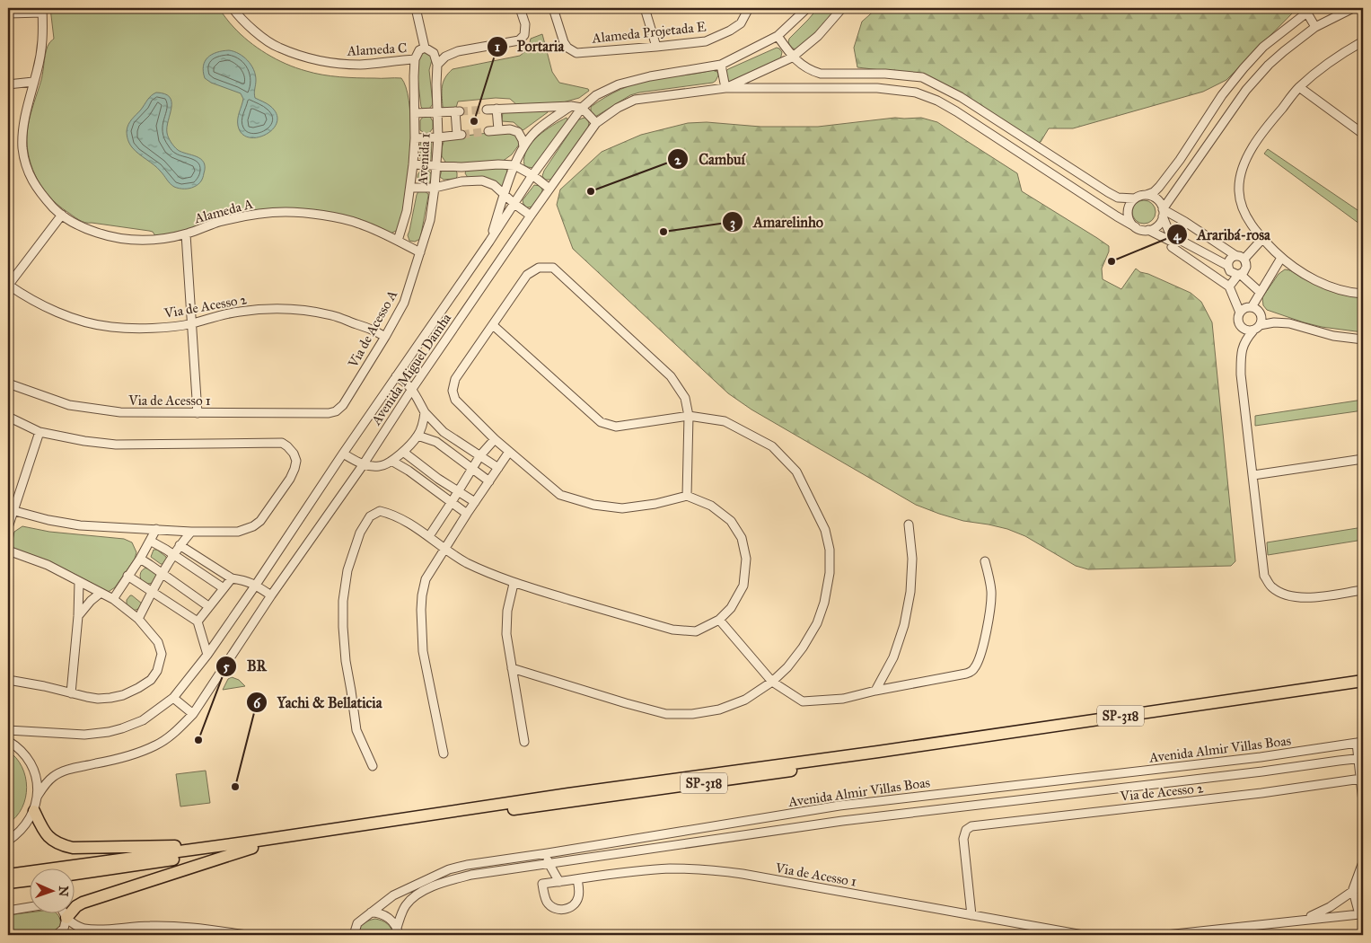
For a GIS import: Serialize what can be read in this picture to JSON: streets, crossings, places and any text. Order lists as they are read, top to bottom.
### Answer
{
  "streets": {
    "highway": ["SP-318"],
    "street": [
      "Alameda Projetada E",
      "Alameda C",
      "Avenida 1",
      "Alameda A",
      "Via de Acesso 2",
      "Via de Acesso A",
      "Avenida Miguel Damha",
      "Via de Acesso 1",
      "Avenida Almir Villas Boas"
    ]
  },
  "crossings": [
    ["Alameda C", "Avenida 1"],
    ["Avenida 1", "Alameda A"],
    ["Avenida 1", "Via de Acesso A"],
    ["Alameda A", "Via de Acesso A"],
    ["Via de Acesso 2", "Via de Acesso A"],
    ["Via de Acesso 2", "Via de Acesso 1"],
    ["Via de Acesso A", "Via de Acesso 1"]
  ],
  "places": [
    "Portaria",
    "Cambuí",
    "Amarelinho",
    "Araribá-rosa",
    "BR",
    "Yachi & Bellaticia"
  ],
  "north": "right"
}
